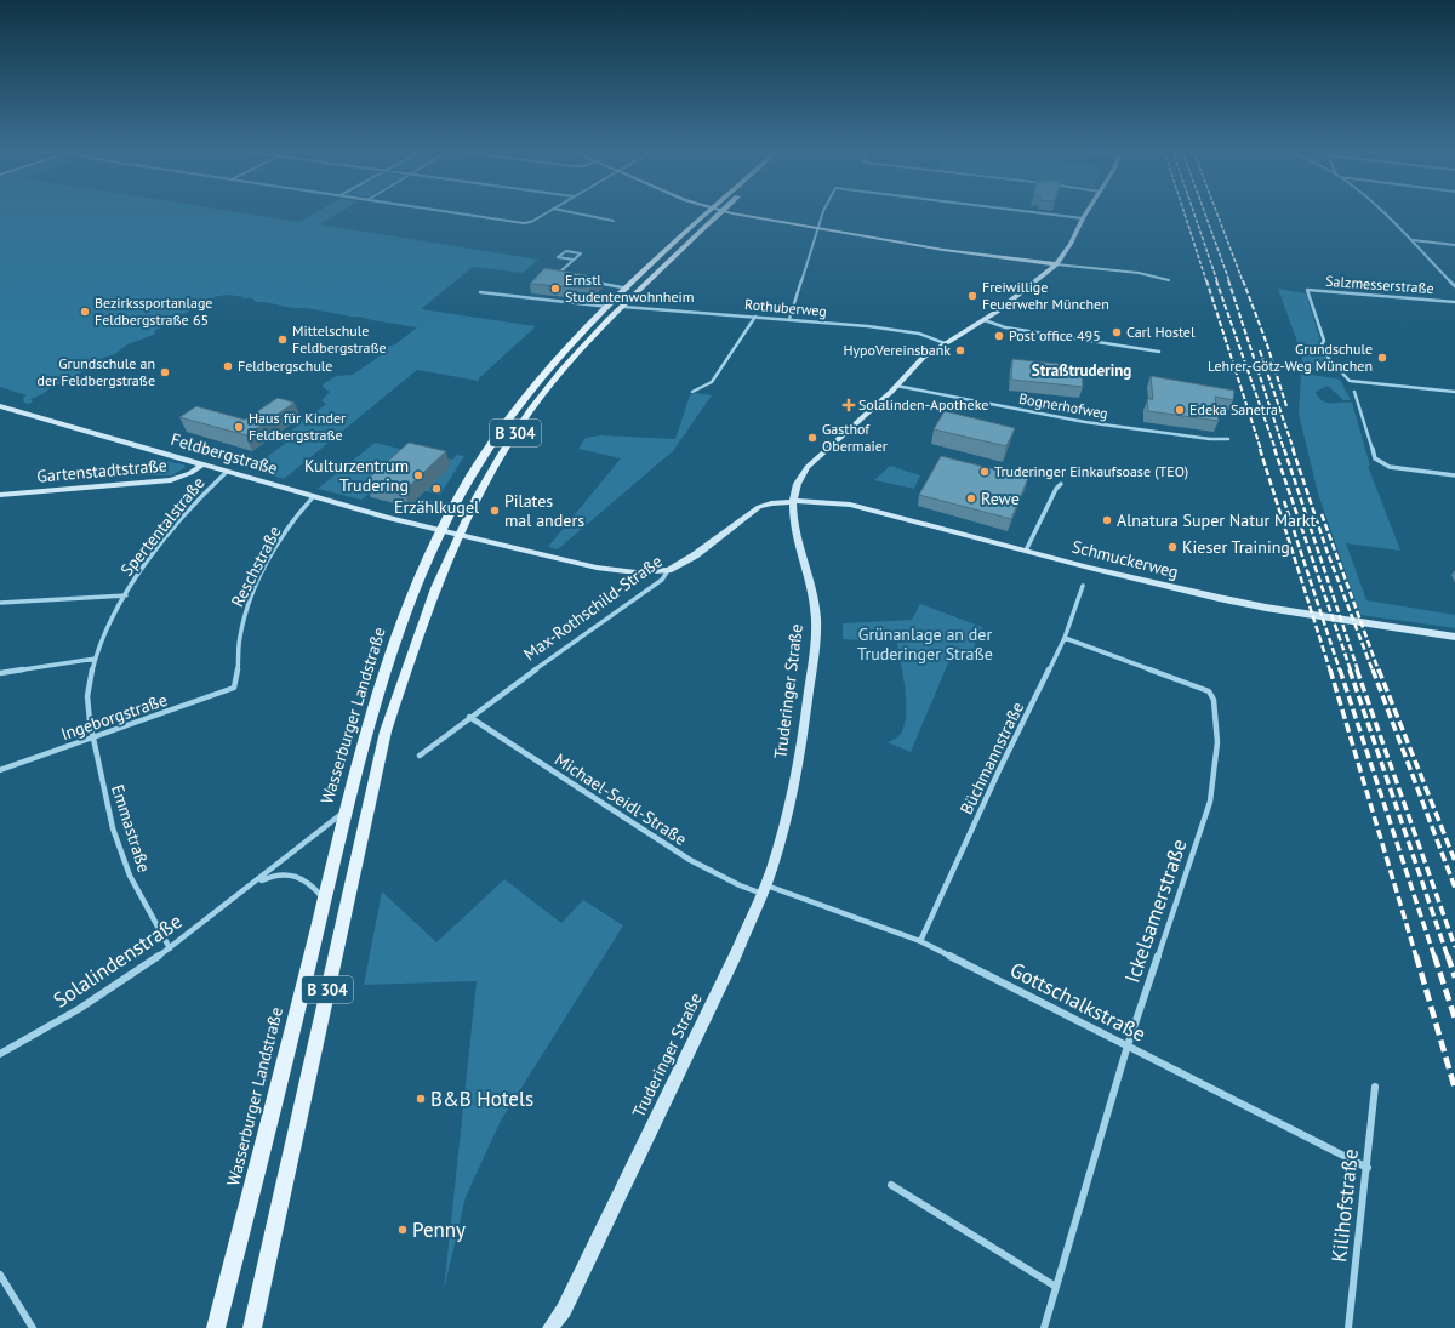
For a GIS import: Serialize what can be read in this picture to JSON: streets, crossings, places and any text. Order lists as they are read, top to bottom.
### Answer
{
  "streets": {
    "main road": ["B 304", "Wasserburger Landstraße"],
    "street": [
      "Salzmesserstraße",
      "Rothuberweg",
      "Bognerhofweg",
      "Feldbergstraße",
      "Gartenstadtstraße",
      "Spertentalstraße",
      "Schmuckerweg",
      "Reschstraße",
      "Max-Rothschild-Straße",
      "Truderinger Straße",
      "Ingeborgstraße",
      "Büchmannstraße",
      "Michael-Seidl-Straße",
      "Emmastraße",
      "Ickelsamerstraße",
      "Solalindenstraße",
      "Gottschalkstraße",
      "Kilihofstraße"
    ]
  },
  "crossings": [
    ["Rothuberweg", "B 304"],
    ["Rothuberweg", "Truderinger Straße"],
    ["Bognerhofweg", "Truderinger Straße"],
    ["B 304", "Feldbergstraße"],
    ["Feldbergstraße", "Gartenstadtstraße"],
    ["Feldbergstraße", "Spertentalstraße"],
    ["Feldbergstraße", "Reschstraße"],
    ["Feldbergstraße", "Max-Rothschild-Straße"],
    ["Feldbergstraße", "Wasserburger Landstraße"],
    ["Spertentalstraße", "Ingeborgstraße"],
    ["Spertentalstraße", "Emmastraße"],
    ["Schmuckerweg", "Max-Rothschild-Straße"],
    ["Schmuckerweg", "Truderinger Straße"],
    ["Reschstraße", "Ingeborgstraße"],
    ["Max-Rothschild-Straße", "Truderinger Straße"],
    ["Max-Rothschild-Straße", "Michael-Seidl-Straße"],
    ["Truderinger Straße", "Michael-Seidl-Straße"],
    ["Truderinger Straße", "Gottschalkstraße"],
    ["Wasserburger Landstraße", "Solalindenstraße"],
    ["Ingeborgstraße", "Emmastraße"],
    ["Büchmannstraße", "Ickelsamerstraße"],
    ["Büchmannstraße", "Gottschalkstraße"],
    ["Michael-Seidl-Straße", "Gottschalkstraße"],
    ["Emmastraße", "Solalindenstraße"],
    ["Ickelsamerstraße", "Gottschalkstraße"],
    ["Gottschalkstraße", "Kilihofstraße"]
  ],
  "districts": ["Straßtrudering"],
  "parks": ["Grünanlage an der Truderinger Straße"],
  "places": {
    "other": [
      "Ernstl Studentenwohnheim",
      "Freiwillige Feuerwehr München",
      "Bezirkssportanlage Feldbergstraße 65",
      "Carl Hostel",
      "Post office 495",
      "Mittelschule Feldbergstraße",
      "HypoVereinsbank",
      "Grundschule Lehrer-Götz-Weg München",
      "Feldbergschule",
      "Grundschule an der Feldbergstraße",
      "Edeka Sanetra",
      "Haus für Kinder Feldbergstraße",
      "Gasthof Obermaier",
      "Truderinger Einkaufsoase (TEO)",
      "Kulturzentrum Trudering",
      "Erzählkugel",
      "Rewe",
      "Pilates mal anders",
      "Alnatura Super Natur Markt",
      "Kieser Training",
      "B&B Hotels",
      "Penny"
    ],
    "health": ["Solalinden-Apotheke"]
  }
}
